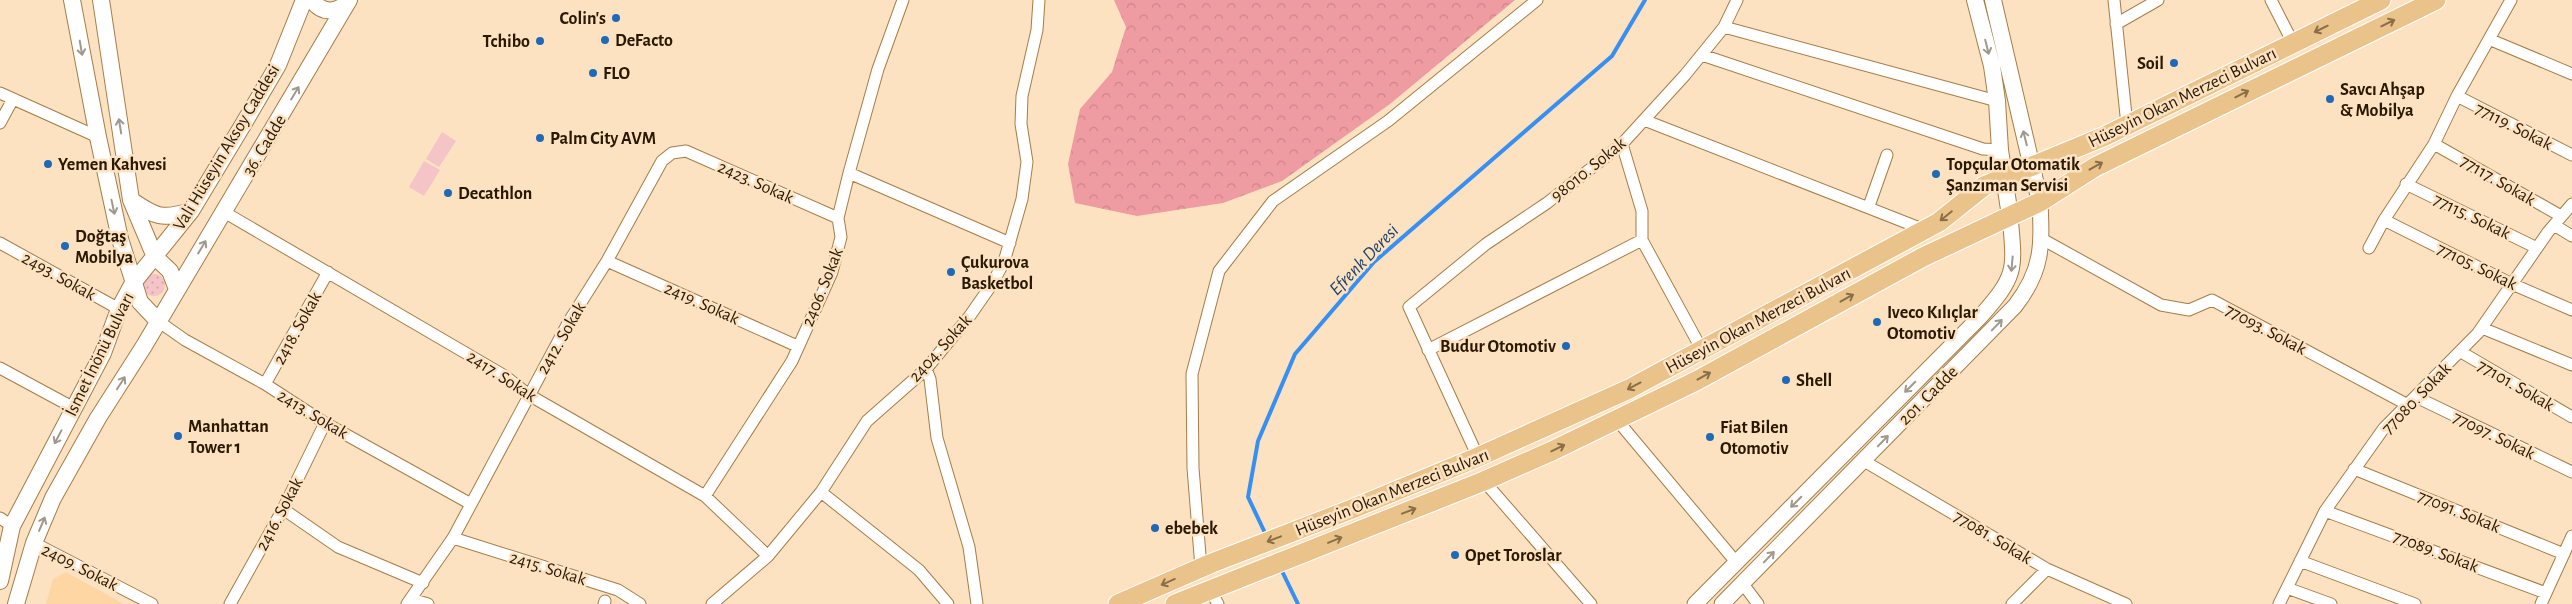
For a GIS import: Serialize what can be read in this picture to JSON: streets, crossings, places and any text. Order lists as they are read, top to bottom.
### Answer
{
  "streets": {
    "main road": [
      "Hüseyin Okan Merzeci Bulvarı",
      "36. Cadde",
      "Vali Hüseyin Aksoy Caddesi",
      "İsmet İnönü Bulvarı",
      "201. Cadde"
    ],
    "street": [
      "77119. Sokak",
      "98010. Sokak",
      "77117. Sokak",
      "2423. Sokak",
      "77115. Sokak",
      "77105. Sokak",
      "2493. Sokak",
      "2406. Sokak",
      "2419. Sokak",
      "2418. Sokak",
      "77093. Sokak",
      "2412. Sokak",
      "2404. Sokak",
      "2417. Sokak",
      "77101. Sokak",
      "77080. Sokak",
      "2413. Sokak",
      "77097. Sokak",
      "77091. Sokak",
      "2416. Sokak",
      "77081. Sokak",
      "77089. Sokak",
      "2409. Sokak",
      "2415. Sokak"
    ]
  },
  "crossings": [
    ["Hüseyin Okan Merzeci Bulvarı", "201. Cadde"],
    ["36. Cadde", "İsmet İnönü Bulvarı"],
    ["36. Cadde", "2417. Sokak"],
    ["Vali Hüseyin Aksoy Caddesi", "İsmet İnönü Bulvarı"],
    ["77117. Sokak", "77080. Sokak"],
    ["2423. Sokak", "2406. Sokak"],
    ["2423. Sokak", "2412. Sokak"],
    ["77115. Sokak", "77080. Sokak"],
    ["77105. Sokak", "77080. Sokak"],
    ["2493. Sokak", "İsmet İnönü Bulvarı"],
    ["2406. Sokak", "2419. Sokak"],
    ["2406. Sokak", "2417. Sokak"],
    ["2419. Sokak", "2412. Sokak"],
    ["2418. Sokak", "2417. Sokak"],
    ["2418. Sokak", "2413. Sokak"],
    ["77093. Sokak", "201. Cadde"],
    ["77093. Sokak", "77080. Sokak"],
    ["77093. Sokak", "77097. Sokak"],
    ["2412. Sokak", "2417. Sokak"],
    ["2412. Sokak", "2413. Sokak"],
    ["2412. Sokak", "2415. Sokak"],
    ["2404. Sokak", "2417. Sokak"],
    ["İsmet İnönü Bulvarı", "2413. Sokak"],
    ["İsmet İnönü Bulvarı", "2409. Sokak"],
    ["77101. Sokak", "77080. Sokak"],
    ["201. Cadde", "77081. Sokak"],
    ["77080. Sokak", "77097. Sokak"],
    ["77080. Sokak", "77091. Sokak"],
    ["77080. Sokak", "77089. Sokak"],
    ["2413. Sokak", "2416. Sokak"]
  ],
  "one_way": ["36. Cadde"],
  "water": ["Efrenk Deresi"],
  "places": [
    "Colin's",
    "DeFacto",
    "Tchibo",
    "Soil",
    "FLO",
    "Savcı Ahşap & Mobilya",
    "Palm City AVM",
    "Yemen Kahvesi",
    "Topçular Otomatik Şanzıman Servisi",
    "Decathlon",
    "Doğtaş Mobilya",
    "Çukurova Basketbol",
    "Iveco Kılıçlar Otomotiv",
    "Budur Otomotiv",
    "Shell",
    "Manhattan Tower 1",
    "Fiat Bilen Otomotiv",
    "ebebek",
    "Opet Toroslar"
  ]
}
